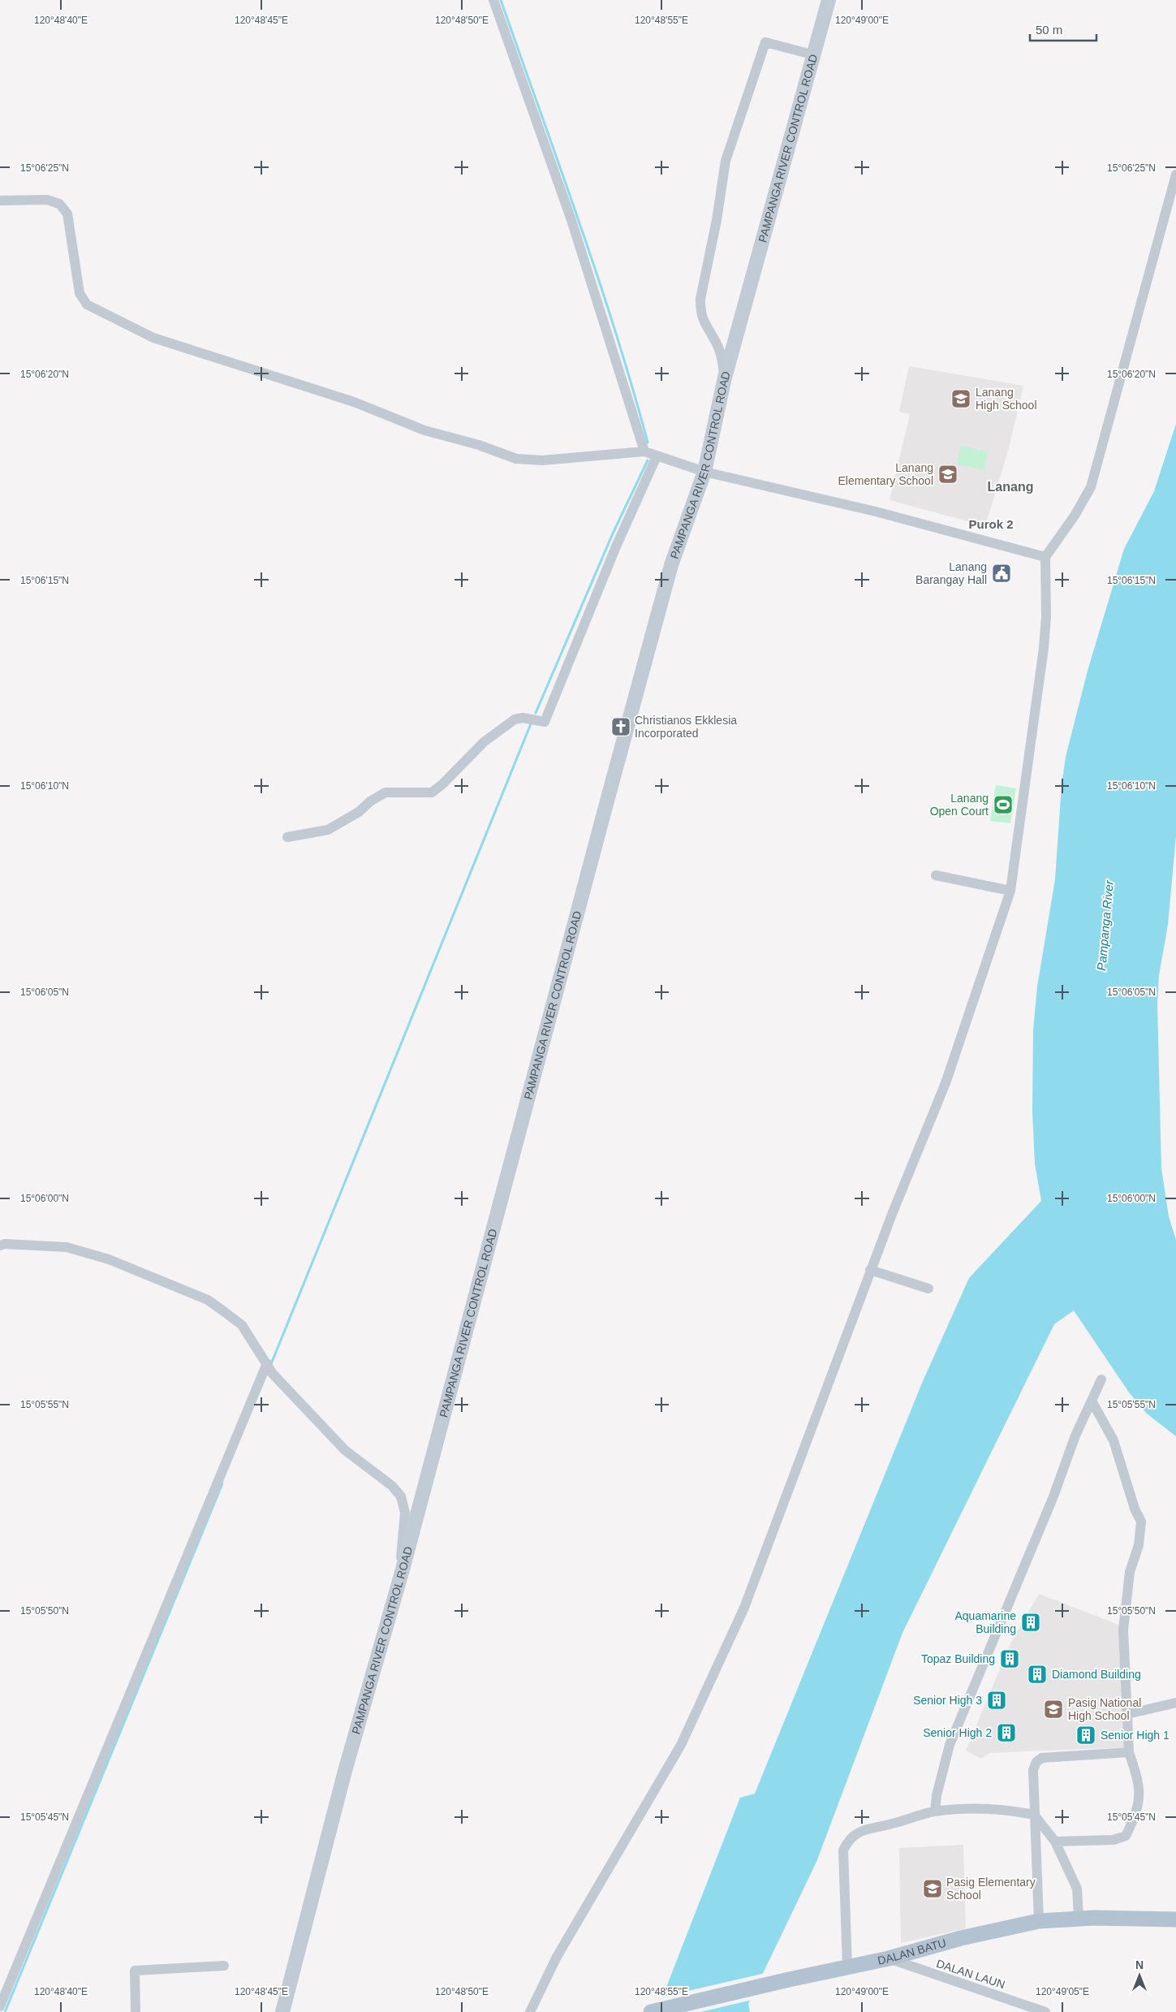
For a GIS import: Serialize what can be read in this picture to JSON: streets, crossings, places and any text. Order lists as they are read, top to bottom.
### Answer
{
  "streets": {
    "main road": ["PAMPANGA RIVER CONTROL ROAD", "DALAN BATU"],
    "street": ["DALAN LAUN"]
  },
  "crossings": [
    ["DALAN BATU", "DALAN LAUN"]
  ],
  "districts": ["Lanang", "Purok 2"],
  "water": ["Pampanga River"],
  "places": {
    "school or university": [
      "Lanang High School",
      "Lanang Elementary School",
      "Pasig National High School",
      "Pasig Elementary School"
    ],
    "public building": ["Lanang Barangay Hall"],
    "church": ["Christianos Ekklesia Incorporated"],
    "sports": ["Lanang Open Court"],
    "building": [
      "Aquamarine Building",
      "Topaz Building",
      "Diamond Building",
      "Senior High 3",
      "Senior High 2",
      "Senior High 1"
    ]
  },
  "scale_bar": "50 m",
  "north": "top",
  "coordinates": [
    "120°48'40\"E",
    "120°48'45\"E",
    "120°48'50\"E",
    "120°48'55\"E",
    "120°49'00\"E",
    "15°06'25\"N",
    "15°06'20\"N",
    "15°06'15\"N",
    "15°06'10\"N",
    "15°06'05\"N",
    "15°06'00\"N",
    "15°05'55\"N",
    "15°05'50\"N",
    "15°05'45\"N",
    "120°49'05\"E"
  ]
}
